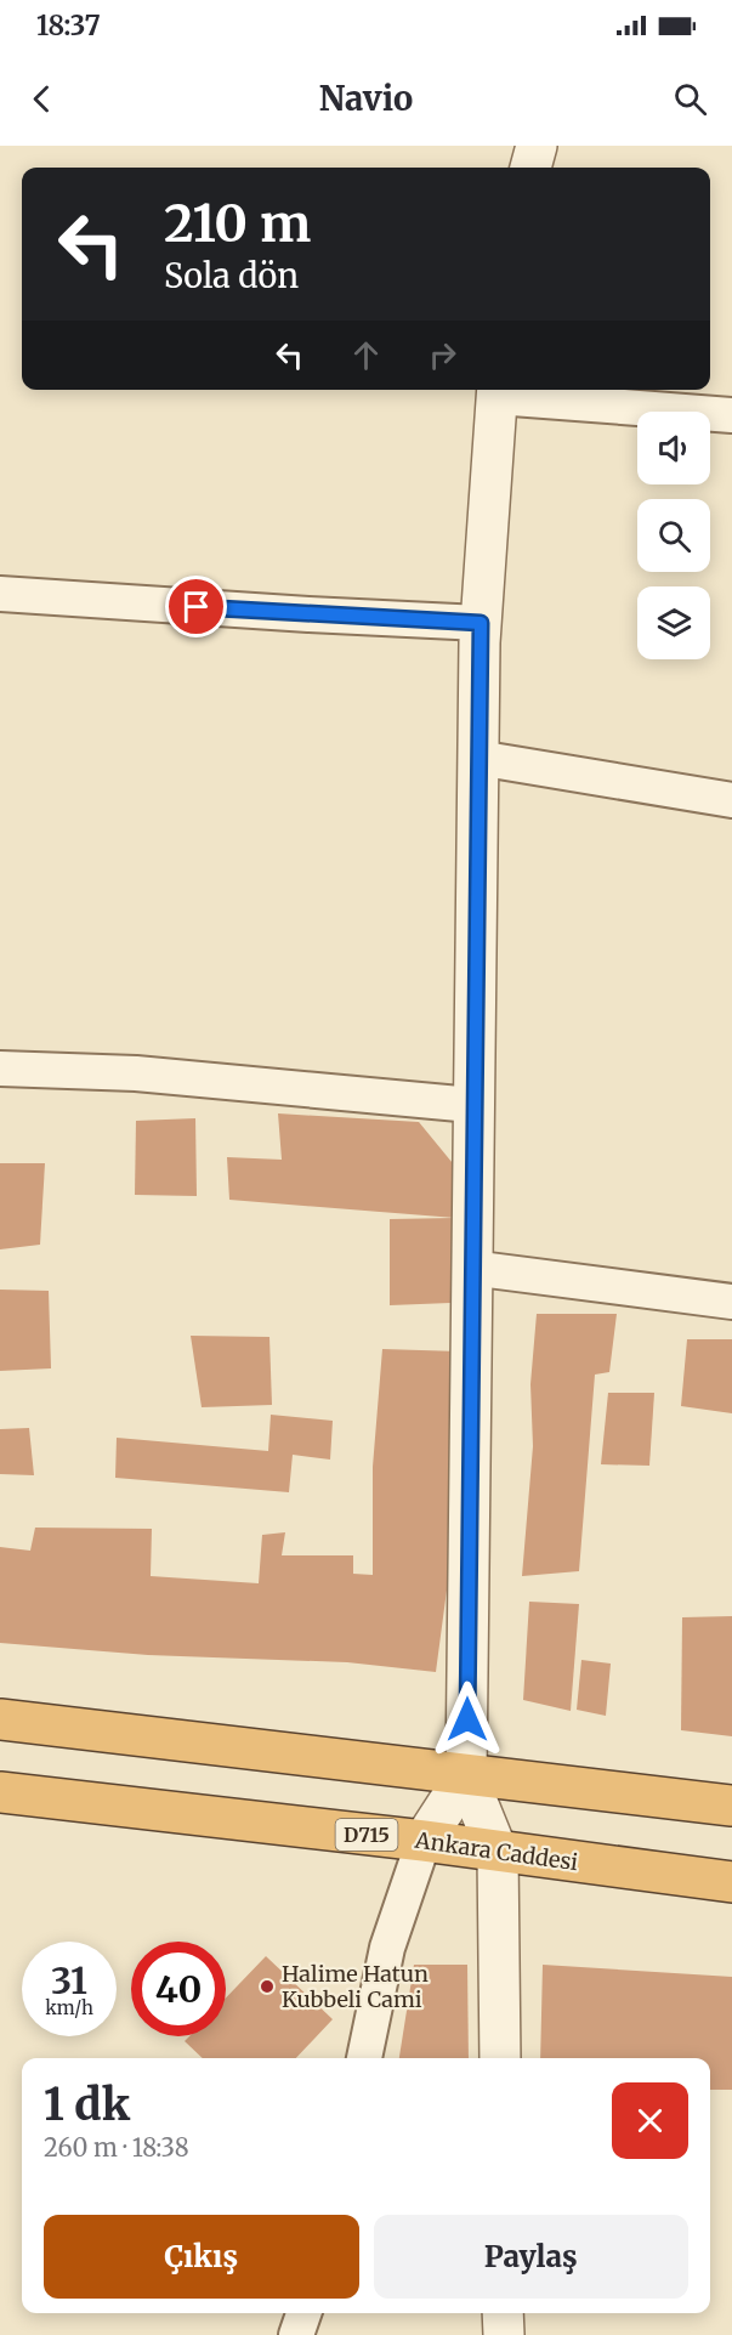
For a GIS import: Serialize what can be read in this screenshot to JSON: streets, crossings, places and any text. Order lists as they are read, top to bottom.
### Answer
{
  "streets": {
    "highway": ["D715", "Ankara Caddesi"]
  },
  "places": ["Halime Hatun Kubbeli Cami"],
  "page": {
    "status": "18:37",
    "header": "Navio",
    "turn": ["210 m", "Sola dön"],
    "speed": "31 km/h",
    "limit": "40",
    "heading": ["1 dk", "260 m · 18:38"],
    "buttons": ["Çıkış", "Paylaş"]
  }
}
